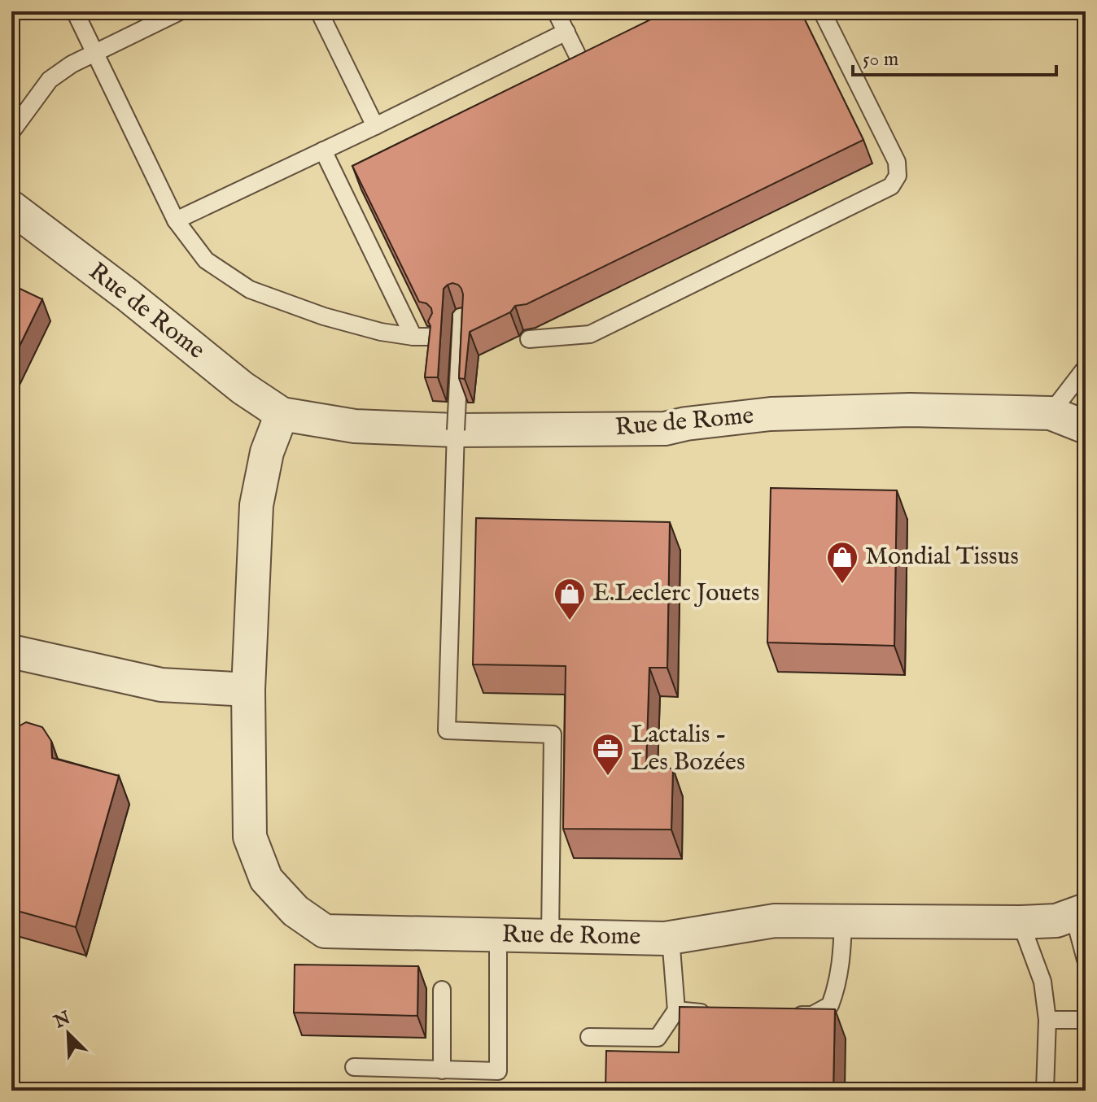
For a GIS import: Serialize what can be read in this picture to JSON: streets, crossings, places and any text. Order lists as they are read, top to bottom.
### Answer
{
  "streets": {
    "street": ["Rue de Rome"]
  },
  "places": {
    "shop": ["Mondial Tissus", "E.Leclerc Jouets"],
    "office": ["Lactalis - Les Bozées"]
  },
  "scale_bar": "50 m",
  "north": "top left"
}
